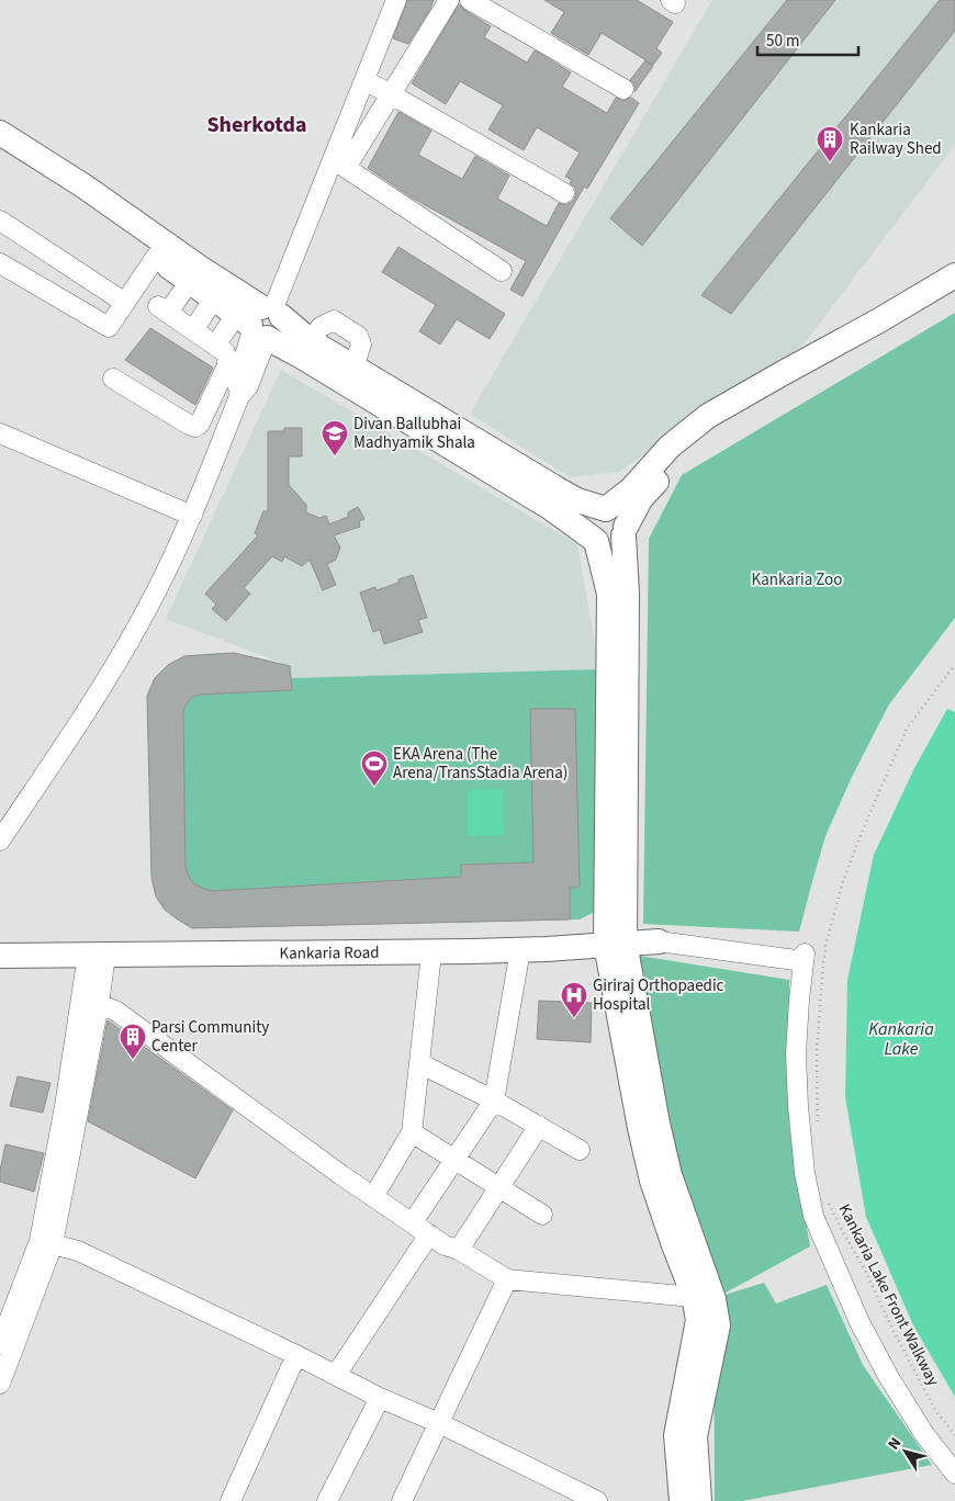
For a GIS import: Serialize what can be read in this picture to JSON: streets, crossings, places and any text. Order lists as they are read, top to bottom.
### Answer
{
  "streets": {
    "main road": ["Kankaria Road"],
    "path": ["Kankaria Lake Front Walkway"]
  },
  "districts": ["Sherkotda"],
  "water": ["Kankaria Lake"],
  "parks": ["Kankaria Zoo"],
  "places": {
    "building": ["Kankaria Railway Shed", "Parsi Community Center"],
    "school or university": ["Divan Ballubhai Madhyamik Shala"],
    "sports": ["EKA Arena (The Arena/TransStadia Arena)"],
    "hospital": ["Giriraj Orthopaedic Hospital"]
  },
  "scale_bar": "50 m",
  "north": "top left"
}
